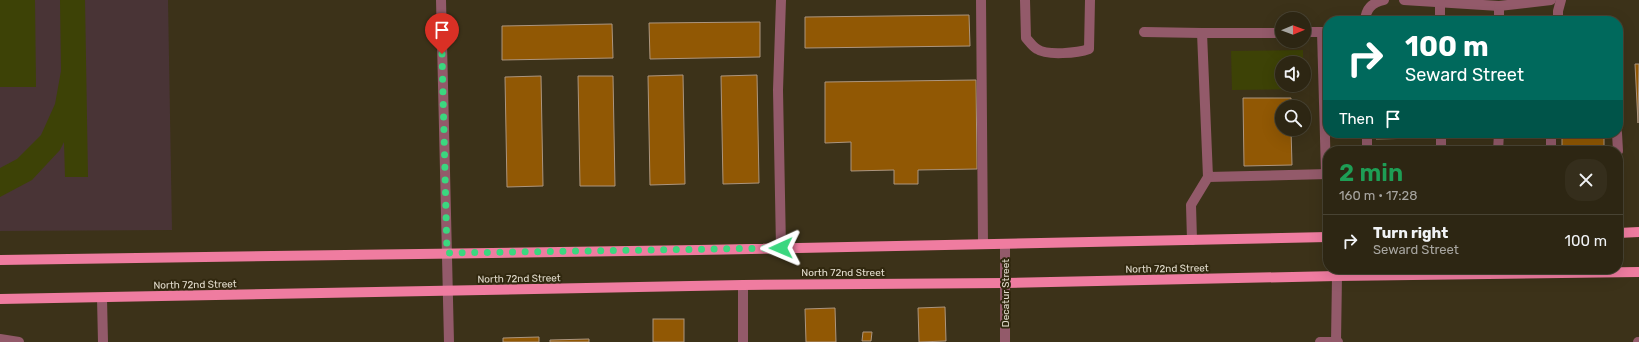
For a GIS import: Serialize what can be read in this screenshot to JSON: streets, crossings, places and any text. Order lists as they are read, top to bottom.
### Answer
{
  "streets": {
    "main road": ["North 72nd Street"],
    "street": ["Decatur Street"]
  },
  "crossings": [
    ["North 72nd Street", "Decatur Street"]
  ],
  "north": "right",
  "page": {
    "turn": ["100 m", "Seward Street"],
    "then": "Then",
    "heading": ["2 min", "160 m · 17:28"],
    "list": [
      {
        "name": "Turn right",
        "note": "Seward Street",
        "value": "100 m"
      }
    ]
  }
}
